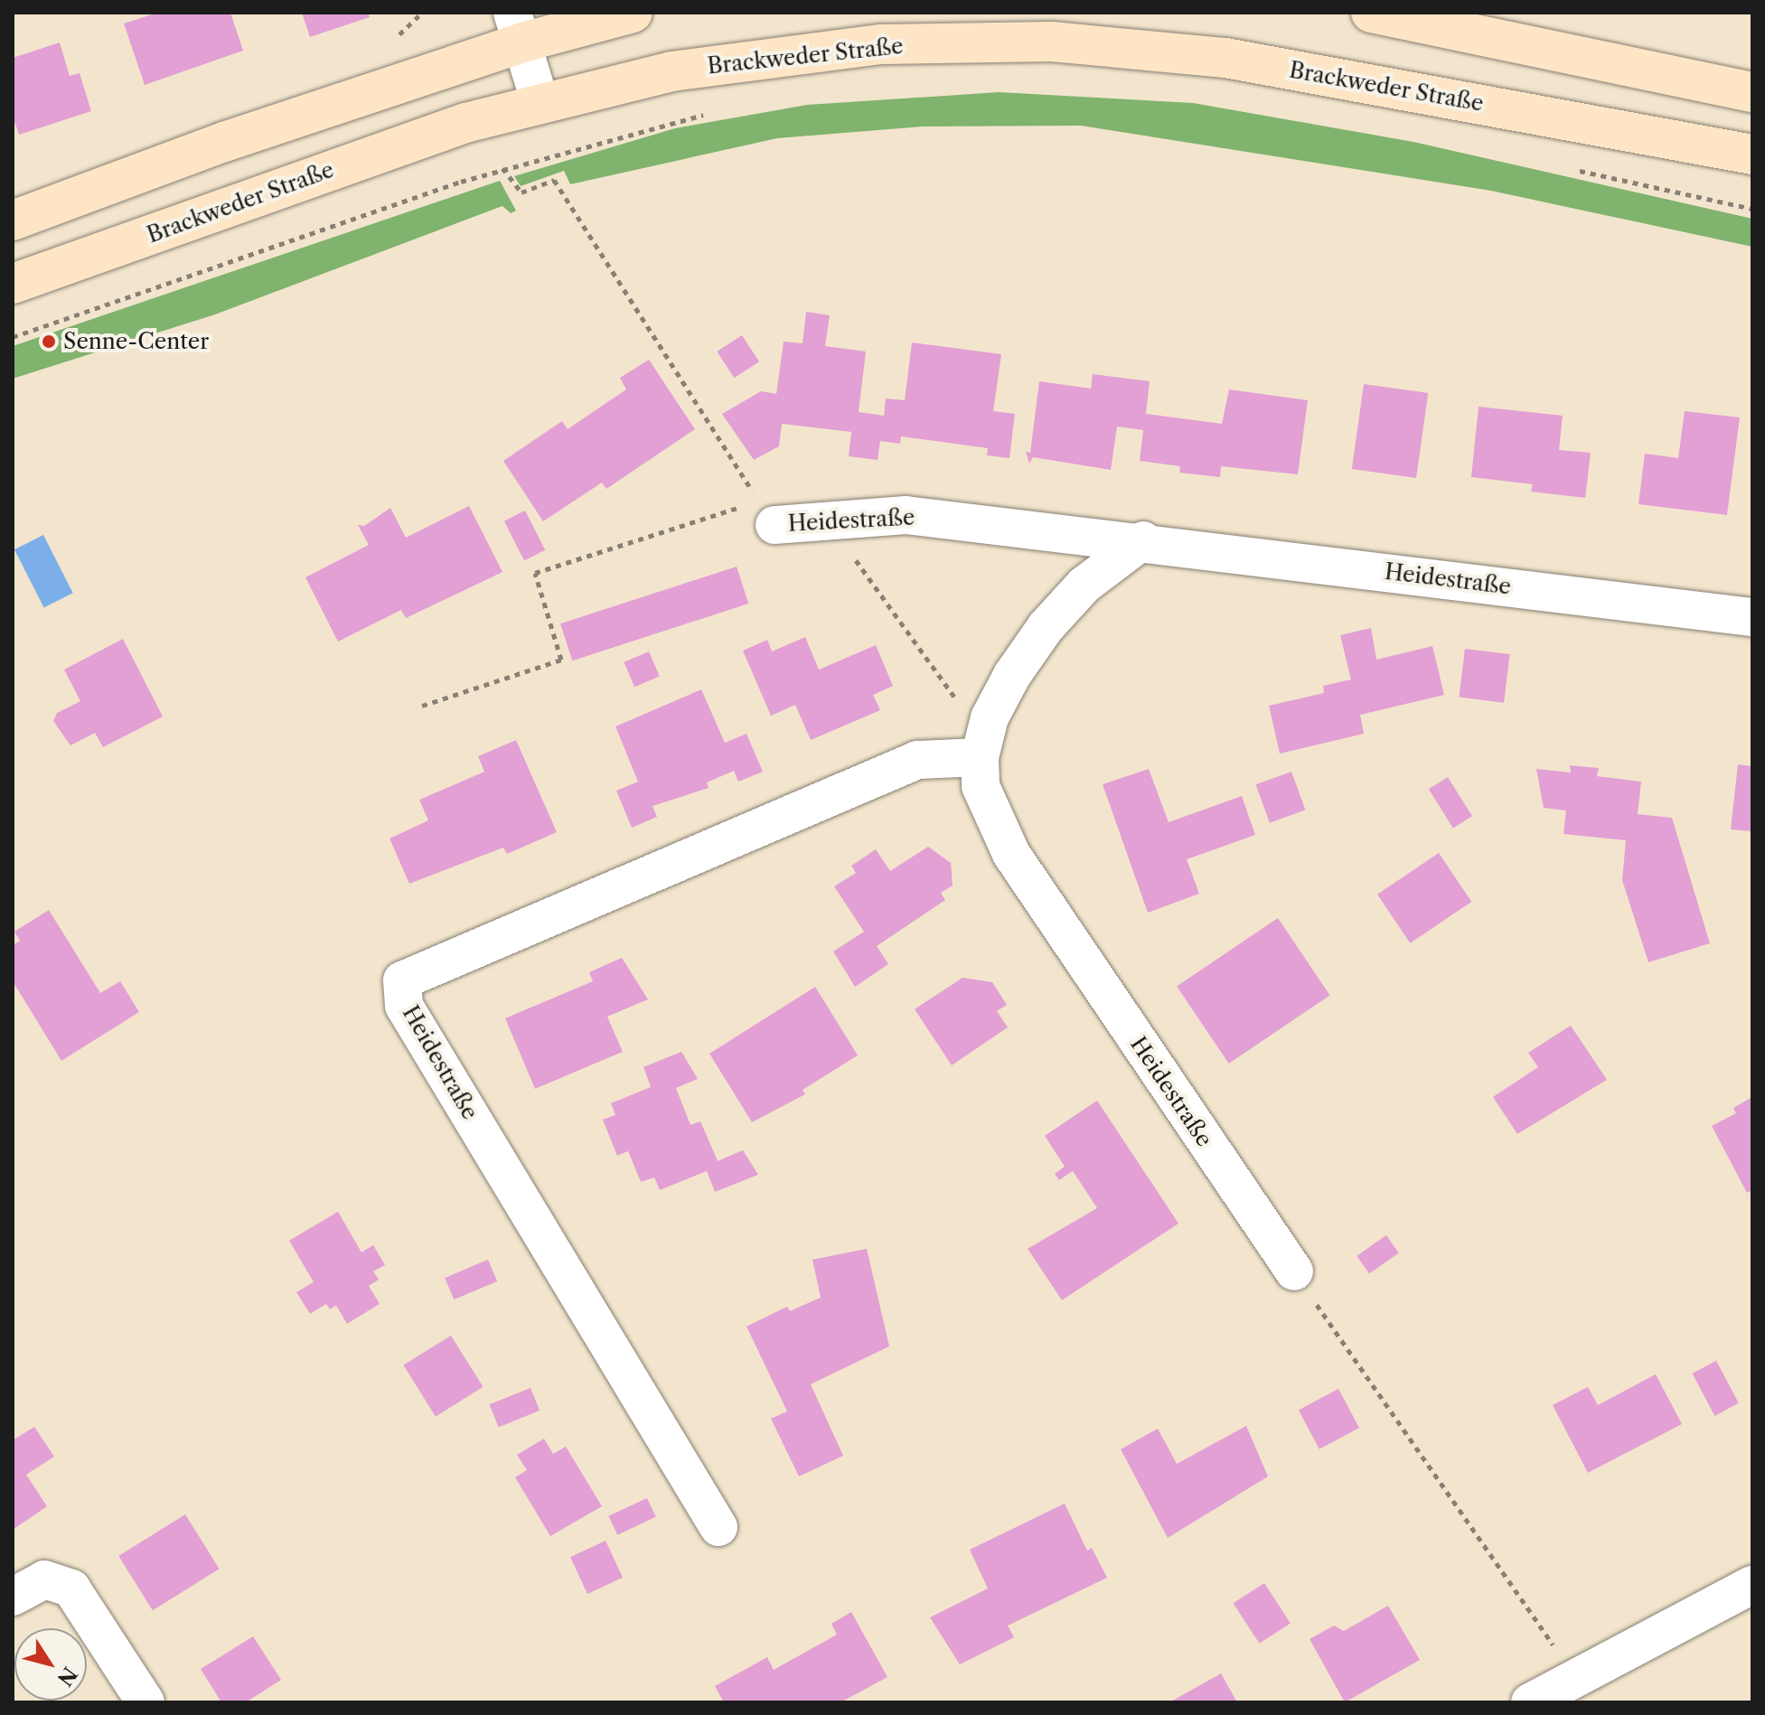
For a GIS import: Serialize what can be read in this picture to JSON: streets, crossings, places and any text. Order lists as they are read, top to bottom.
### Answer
{
  "streets": {
    "main road": ["Brackweder Straße"],
    "street": ["Heidestraße"]
  },
  "places": ["Senne-Center"],
  "north": "bottom right"
}
